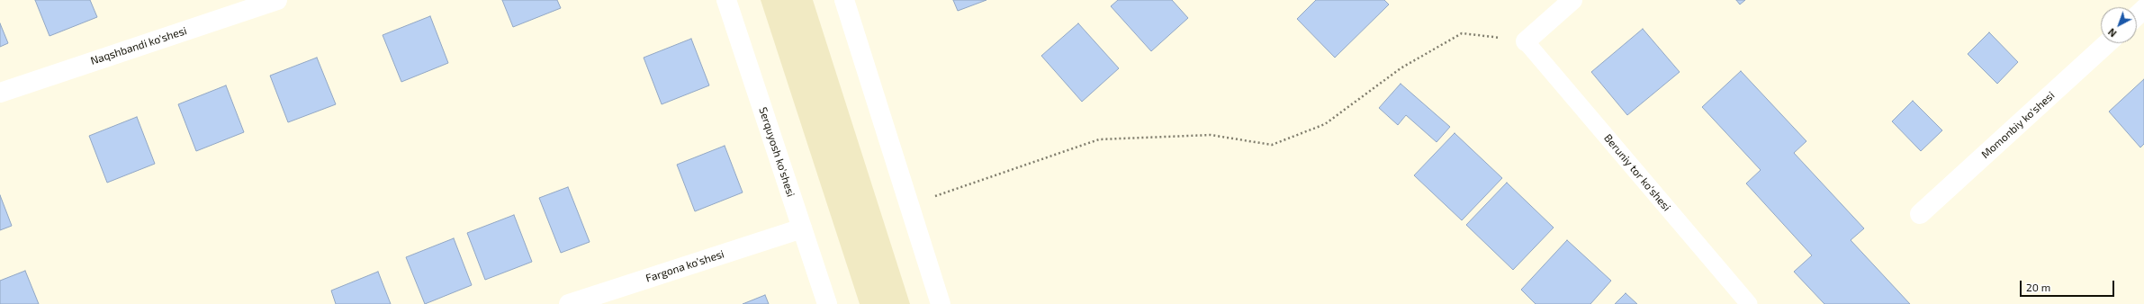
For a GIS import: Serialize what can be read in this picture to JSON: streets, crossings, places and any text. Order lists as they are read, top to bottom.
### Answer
{
  "streets": {
    "street": [
      "Naqshbandi ko'shesi",
      "Momonbiy ko'shesi",
      "Serquyosh ko'shesi",
      "Fargona ko'shesi"
    ],
    "lane": ["Beruniy tor ko'shesi"]
  },
  "crossings": [
    ["Serquyosh ko'shesi", "Fargona ko'shesi"]
  ],
  "scale_bar": "20 m",
  "north": "bottom left"
}
